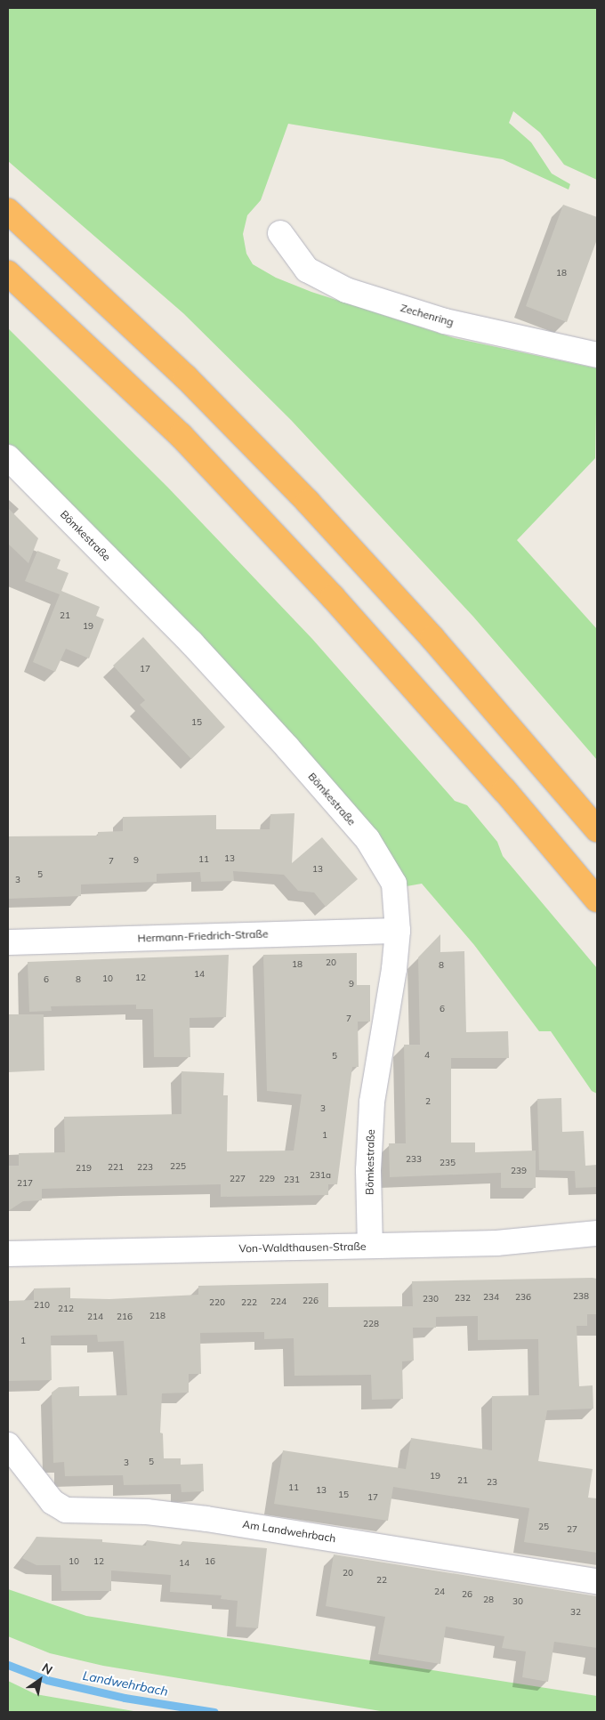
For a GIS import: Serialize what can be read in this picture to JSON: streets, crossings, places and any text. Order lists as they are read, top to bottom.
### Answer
{
  "streets": {
    "street": [
      "Zechenring",
      "Bömkestraße",
      "Hermann-Friedrich-Straße",
      "Von-Waldthausen-Straße",
      "Am Landwehrbach"
    ]
  },
  "crossings": [
    ["Bömkestraße", "Hermann-Friedrich-Straße"],
    ["Bömkestraße", "Von-Waldthausen-Straße"]
  ],
  "water": ["Landwehrbach"],
  "house_numbers": [
    "18",
    "21",
    "19",
    "17",
    "15",
    "13",
    "11",
    "9",
    "7",
    "13",
    "5",
    "3",
    "20",
    "18",
    "8",
    "14",
    "12",
    "10",
    "6",
    "8",
    "9",
    "6",
    "7",
    "4",
    "5",
    "2",
    "3",
    "1",
    "233",
    "235",
    "225",
    "221",
    "223",
    "219",
    "239",
    "231a",
    "227",
    "229",
    "231",
    "217",
    "238",
    "234",
    "236",
    "232",
    "230",
    "226",
    "224",
    "220",
    "222",
    "210",
    "212",
    "218",
    "214",
    "216",
    "228",
    "1",
    "5",
    "3",
    "19",
    "21",
    "23",
    "11",
    "13",
    "15",
    "17",
    "25",
    "27",
    "10",
    "12",
    "16",
    "14",
    "20",
    "22",
    "24",
    "26",
    "28",
    "30",
    "32"
  ],
  "north": "top right"
}
